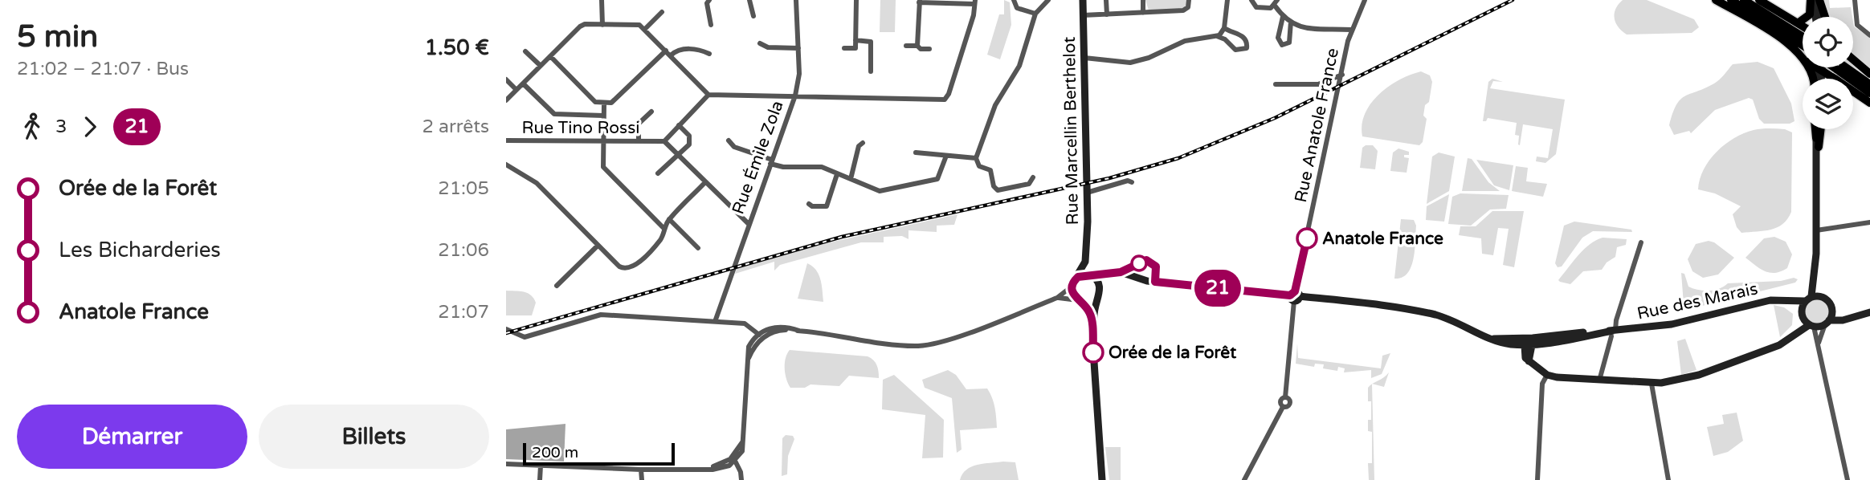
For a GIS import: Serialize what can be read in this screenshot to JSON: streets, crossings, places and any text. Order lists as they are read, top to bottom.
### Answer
{
  "streets": {
    "street": [
      "Rue Anatole France",
      "Rue Tino Rossi",
      "Rue Marcellin Berthelot",
      "Rue Émile Zola",
      "Rue des Marais"
    ]
  },
  "places": ["Anatole France", "Orée de la Forêt"],
  "lines": ["bus line 21"],
  "scale_bar": "200 m",
  "page": {
    "heading": ["5 min", "21:02 – 21:07 · Bus", "1.50 €"],
    "on_map": "21",
    "legs": ["3", "21", "2 arrêts"],
    "list": [
      {
        "name": "Orée de la Forêt",
        "value": "21:05"
      },
      {
        "name": "Les Bicharderies",
        "value": "21:06"
      },
      {
        "name": "Anatole France",
        "value": "21:07"
      }
    ],
    "buttons": ["Démarrer", "Billets"],
    "scale": "200 m"
  }
}
